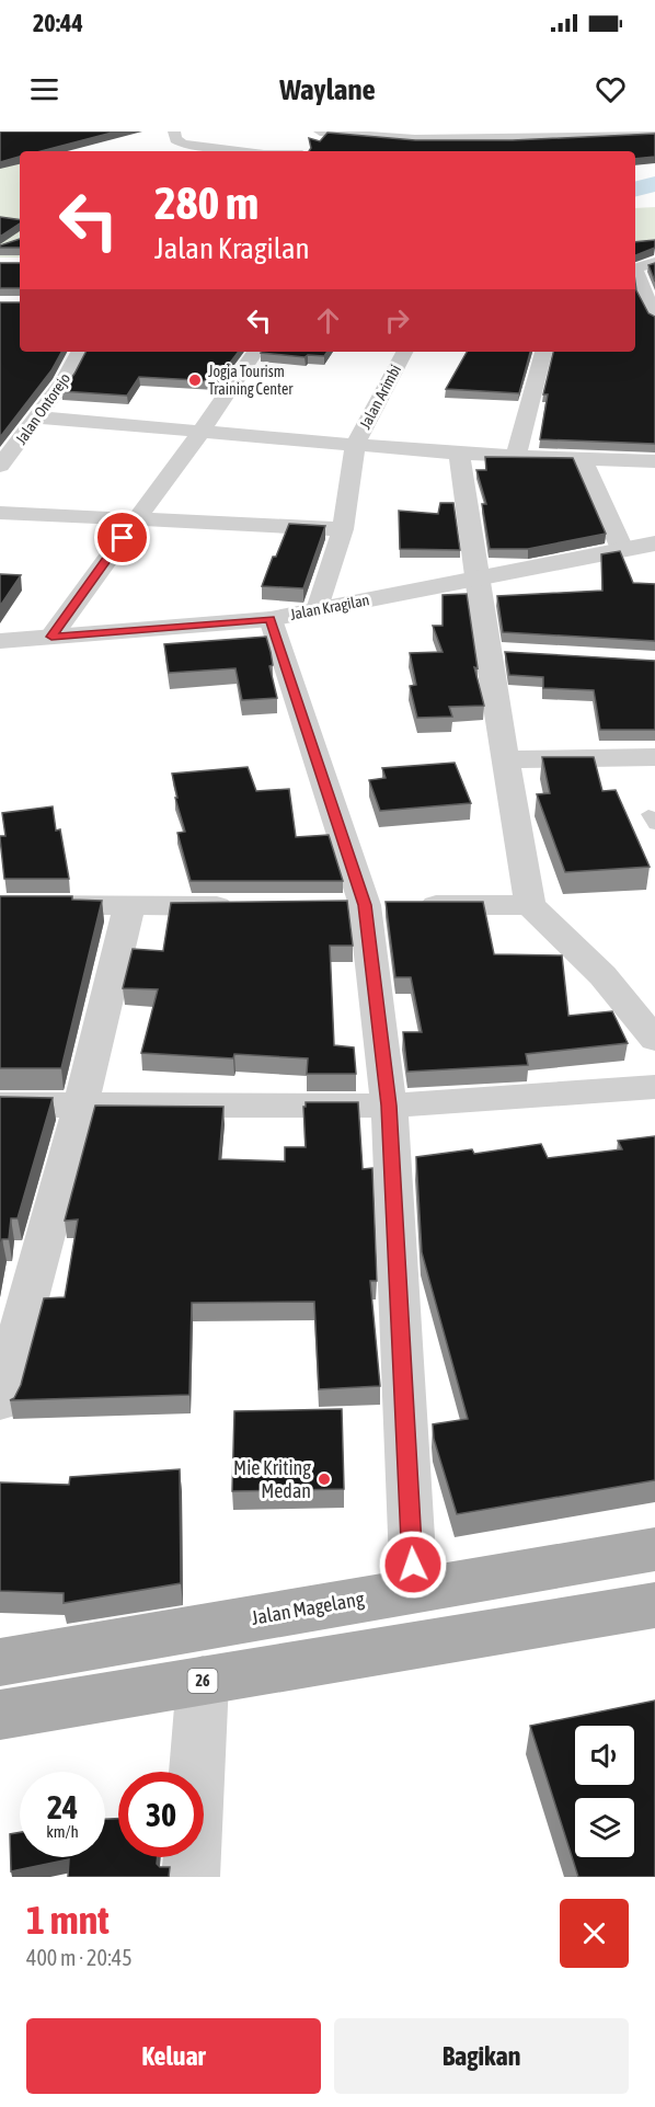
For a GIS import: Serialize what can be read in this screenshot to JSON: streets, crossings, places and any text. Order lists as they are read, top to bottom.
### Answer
{
  "streets": {
    "main road": ["Jalan Magelang", "26"],
    "street": ["Jalan Arimbi", "Jalan Ontorejo", "Jalan Kragilan"]
  },
  "crossings": [
    ["Jalan Arimbi", "Jalan Kragilan"]
  ],
  "places": ["Jogja Tourism Training Center", "Mie Kriting Medan"],
  "page": {
    "status": "20:44",
    "header": "Waylane",
    "turn": ["280 m", "Jalan Kragilan"],
    "speed": "24 km/h",
    "limit": "30",
    "heading": ["1 mnt", "400 m · 20:45"],
    "buttons": ["Keluar", "Bagikan"]
  }
}
